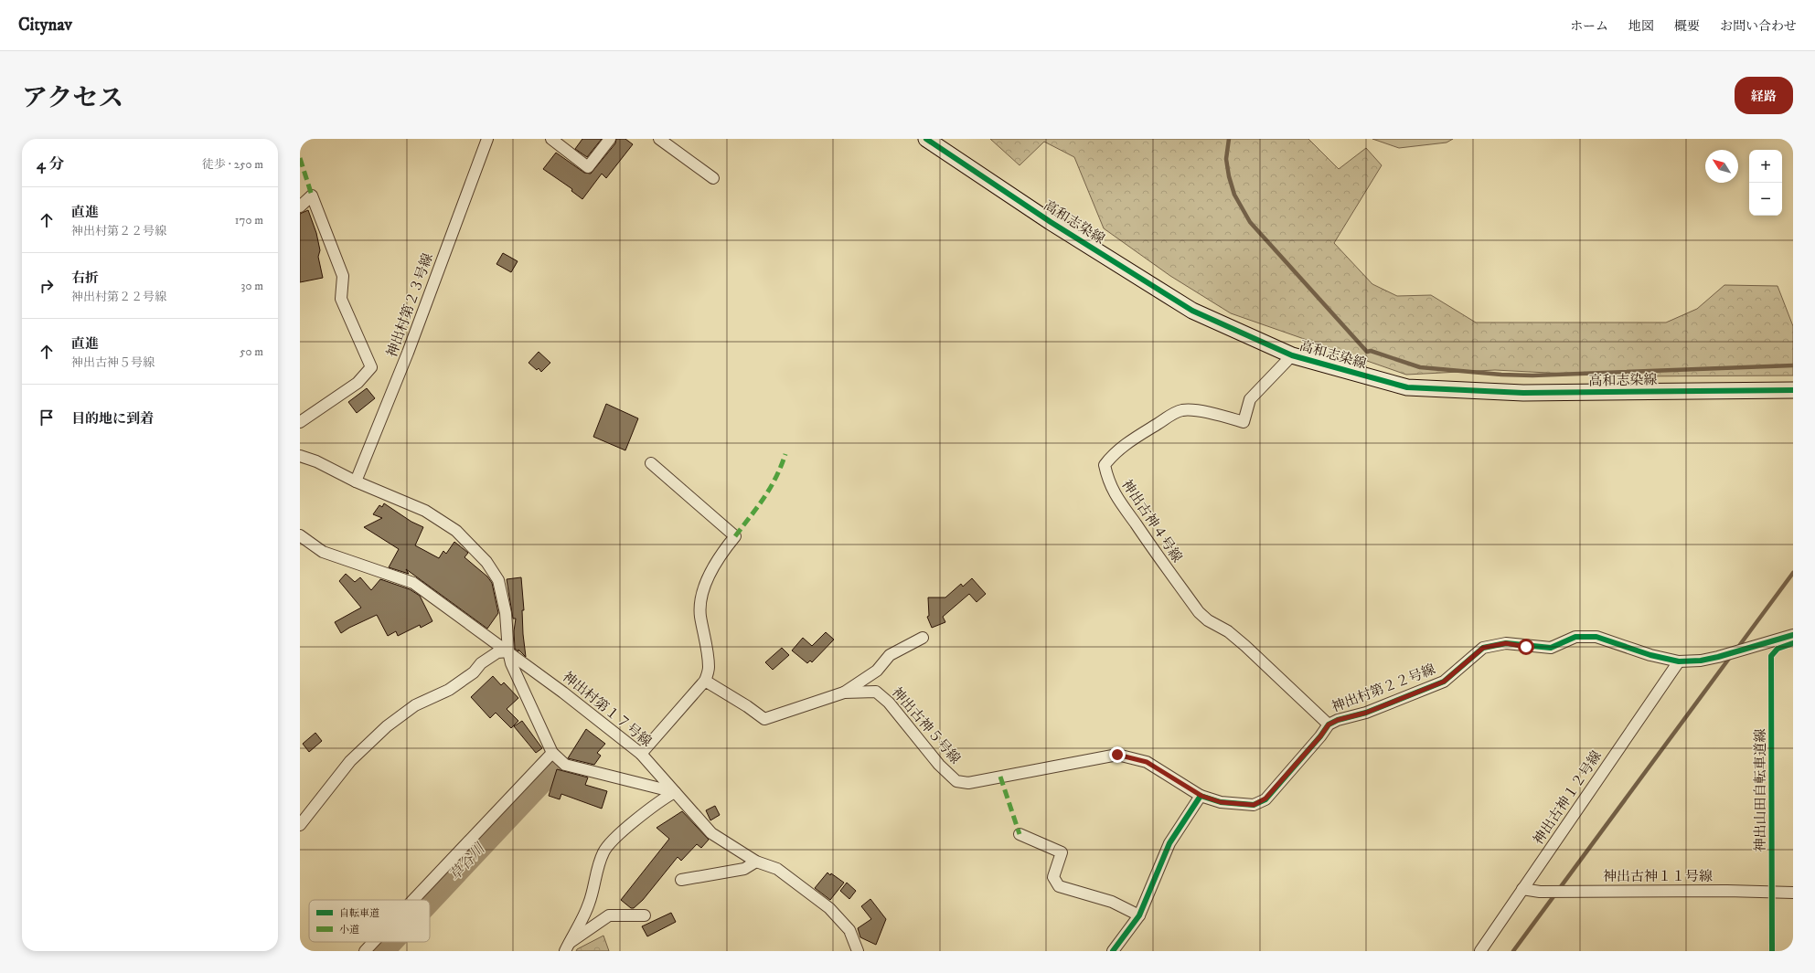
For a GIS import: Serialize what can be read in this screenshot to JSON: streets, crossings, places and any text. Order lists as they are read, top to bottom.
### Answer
{
  "streets": {
    "street": [
      "高和志染線",
      "神出村第２３号線",
      "神出古神４号線",
      "神出村第２２号線",
      "神出村第１７号線",
      "神出古神５号線",
      "神出古神１２号線",
      "神出古神１１号線"
    ],
    "cycle path": ["神出山田自転車道線"]
  },
  "crossings": [
    ["高和志染線", "神出古神４号線"],
    ["神出古神４号線", "神出村第２２号線"],
    ["神出村第２２号線", "神出古神５号線"],
    ["神出村第２２号線", "神出古神１２号線"],
    ["神出古神１２号線", "神出古神１１号線"]
  ],
  "water": ["草谷川"],
  "legend": ["自転車道", "小道"],
  "north": "top left",
  "page": {
    "header": "Citynav",
    "nav": [
      "ホーム",
      "地図",
      "概要",
      "お問い合わせ"
    ],
    "title": "アクセス",
    "buttons": "経路",
    "heading": ["4 分", "徒歩 · 250 m"],
    "map_buttons": ["+", "−"],
    "list": [
      ["直進", "神出村第２２号線", "170 m"],
      ["右折", "神出村第２２号線", "30 m"],
      ["直進", "神出古神５号線", "50 m"],
      "目的地に到着"
    ]
  }
}
